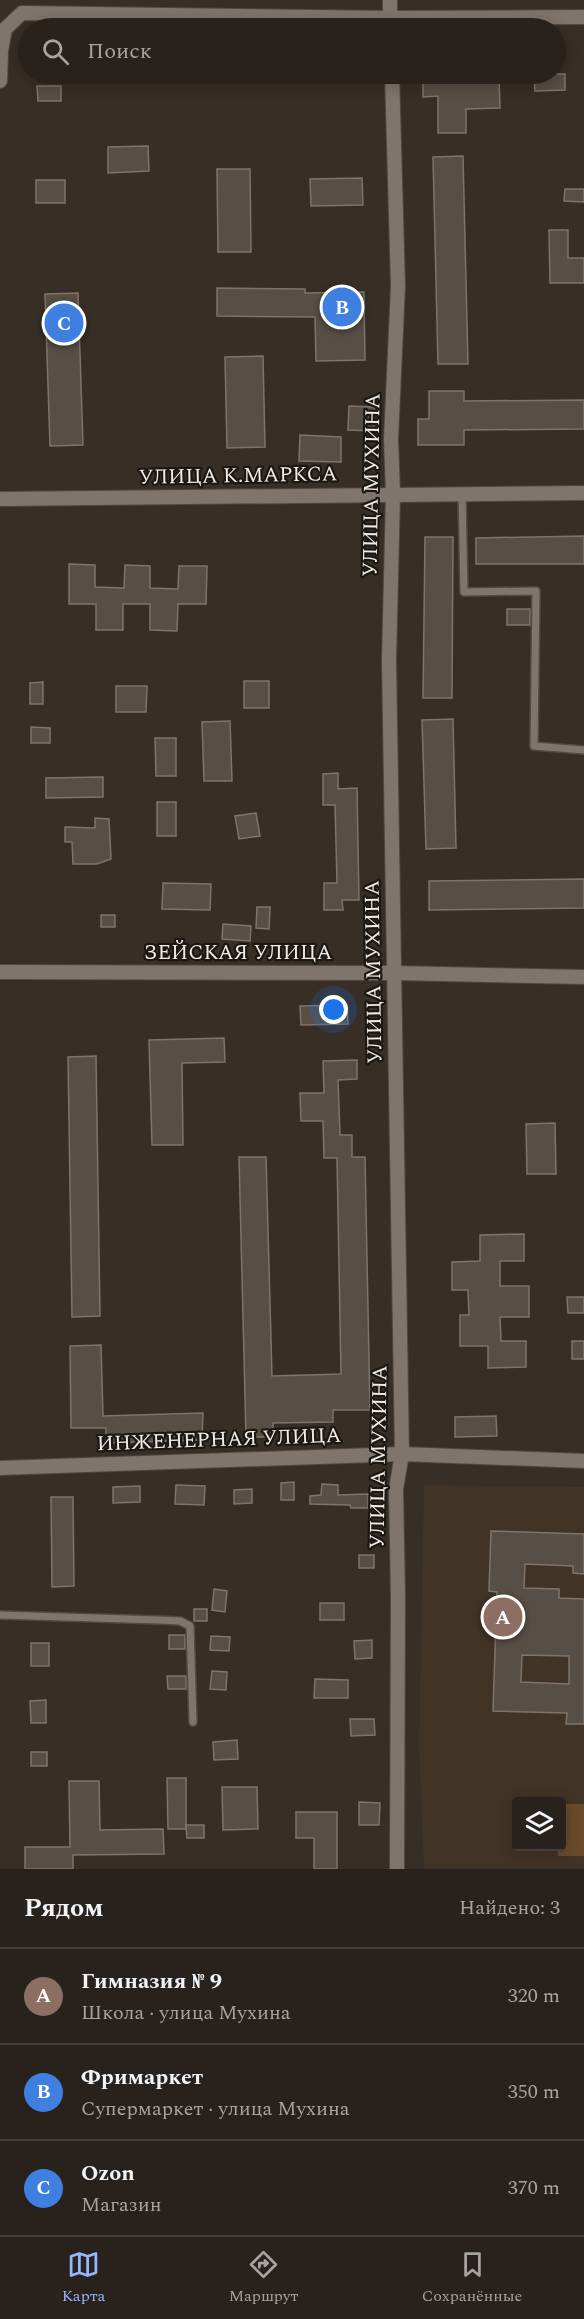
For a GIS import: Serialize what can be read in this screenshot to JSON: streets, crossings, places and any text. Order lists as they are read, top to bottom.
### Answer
{
  "streets": {
    "street": [
      "УЛИЦА К.МАРКСА",
      "УЛИЦА МУХИНА",
      "ЗЕЙСКАЯ УЛИЦА",
      "ИНЖЕНЕРНАЯ УЛИЦА"
    ]
  },
  "crossings": [
    ["УЛИЦА К.МАРКСА", "УЛИЦА МУХИНА"],
    ["УЛИЦА МУХИНА", "ЗЕЙСКАЯ УЛИЦА"],
    ["УЛИЦА МУХИНА", "ИНЖЕНЕРНАЯ УЛИЦА"]
  ],
  "page": {
    "search": "Поиск",
    "pins": ["B", "C", "A"],
    "heading": ["Рядом", "Найдено: 3"],
    "list": [
      {
        "mark": "A",
        "name": "Гимназия № 9",
        "note": "Школа · улица Мухина",
        "value": "320 m"
      },
      {
        "mark": "B",
        "name": "Фримаркет",
        "note": "Супермаркет · улица Мухина",
        "value": "350 m"
      },
      {
        "mark": "C",
        "name": "Ozon",
        "note": "Магазин",
        "value": "370 m"
      }
    ],
    "nav": ["Карта", "Маршрут", "Сохранённые"]
  }
}
